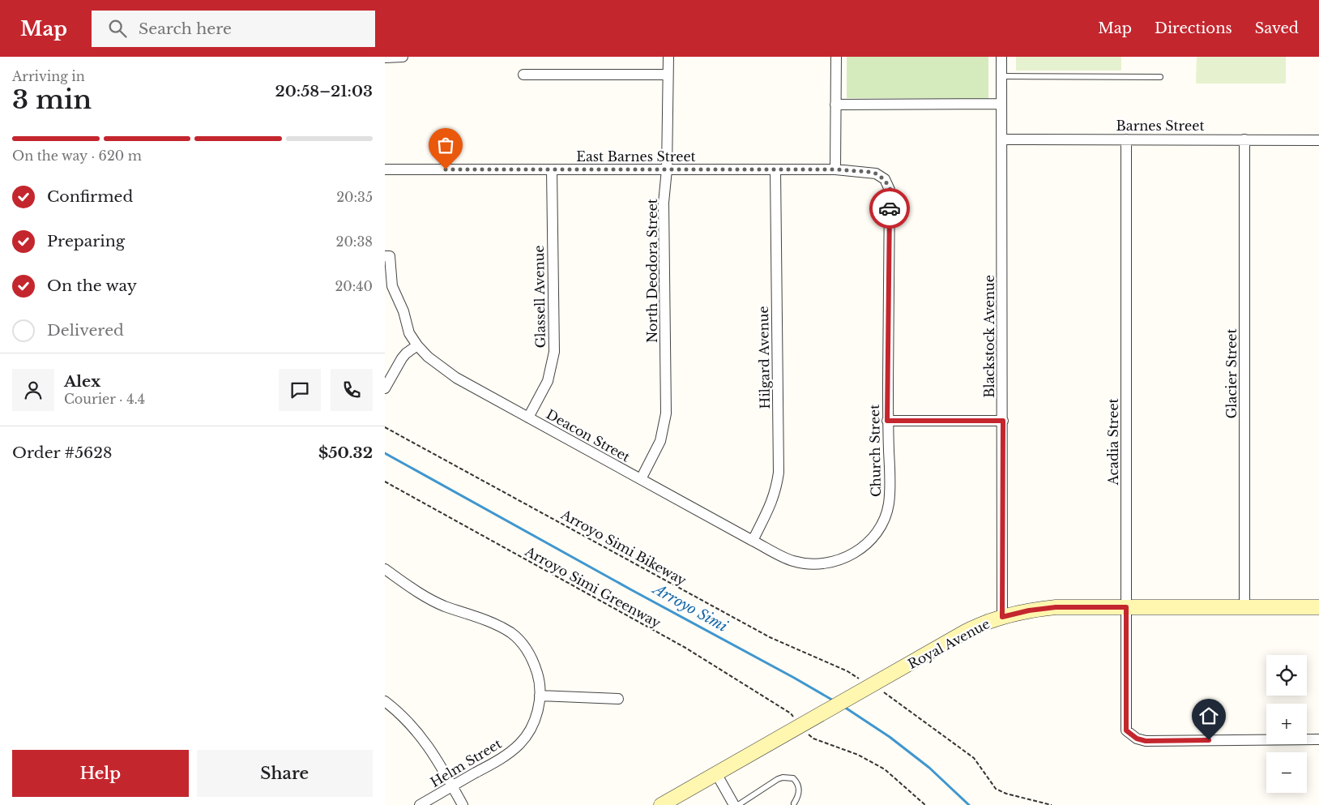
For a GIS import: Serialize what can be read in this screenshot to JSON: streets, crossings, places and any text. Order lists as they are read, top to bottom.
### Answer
{
  "streets": {
    "main road": ["Royal Avenue"],
    "street": [
      "Barnes Street",
      "East Barnes Street",
      "North Deodora Street",
      "Glassell Avenue",
      "Blackstock Avenue",
      "Hilgard Avenue",
      "Glacier Street",
      "Deacon Street",
      "Acadia Street",
      "Church Street",
      "Helm Street"
    ],
    "path": ["Arroyo Simi Bikeway", "Arroyo Simi Greenway"]
  },
  "crossings": [
    ["Barnes Street", "Blackstock Avenue"],
    ["Barnes Street", "Glacier Street"],
    ["Barnes Street", "Acadia Street"],
    ["East Barnes Street", "North Deodora Street"],
    ["East Barnes Street", "Glassell Avenue"],
    ["East Barnes Street", "Hilgard Avenue"],
    ["East Barnes Street", "Church Street"],
    ["North Deodora Street", "Deacon Street"],
    ["Glassell Avenue", "Deacon Street"],
    ["Blackstock Avenue", "Royal Avenue"],
    ["Hilgard Avenue", "Deacon Street"],
    ["Hilgard Avenue", "Church Street"],
    ["Glacier Street", "Royal Avenue"],
    ["Deacon Street", "Church Street"],
    ["Acadia Street", "Royal Avenue"]
  ],
  "water": ["Arroyo Simi"],
  "page": {
    "header": "Map",
    "search": "Search here",
    "nav": ["Map", "Directions", "Saved"],
    "heading": ["3 min", "Arriving in", "20:58–21:03"],
    "panel": [
      "Alex",
      "Courier · 4.4",
      "Order #5628",
      "$50.32"
    ],
    "bar": "On the way · 620 m",
    "list": [
      ["Confirmed", "20:35"],
      ["Preparing", "20:38"],
      ["On the way", "20:40"],
      "Delivered"
    ],
    "map_buttons": ["+", "−"],
    "buttons": ["Help", "Share"]
  }
}
